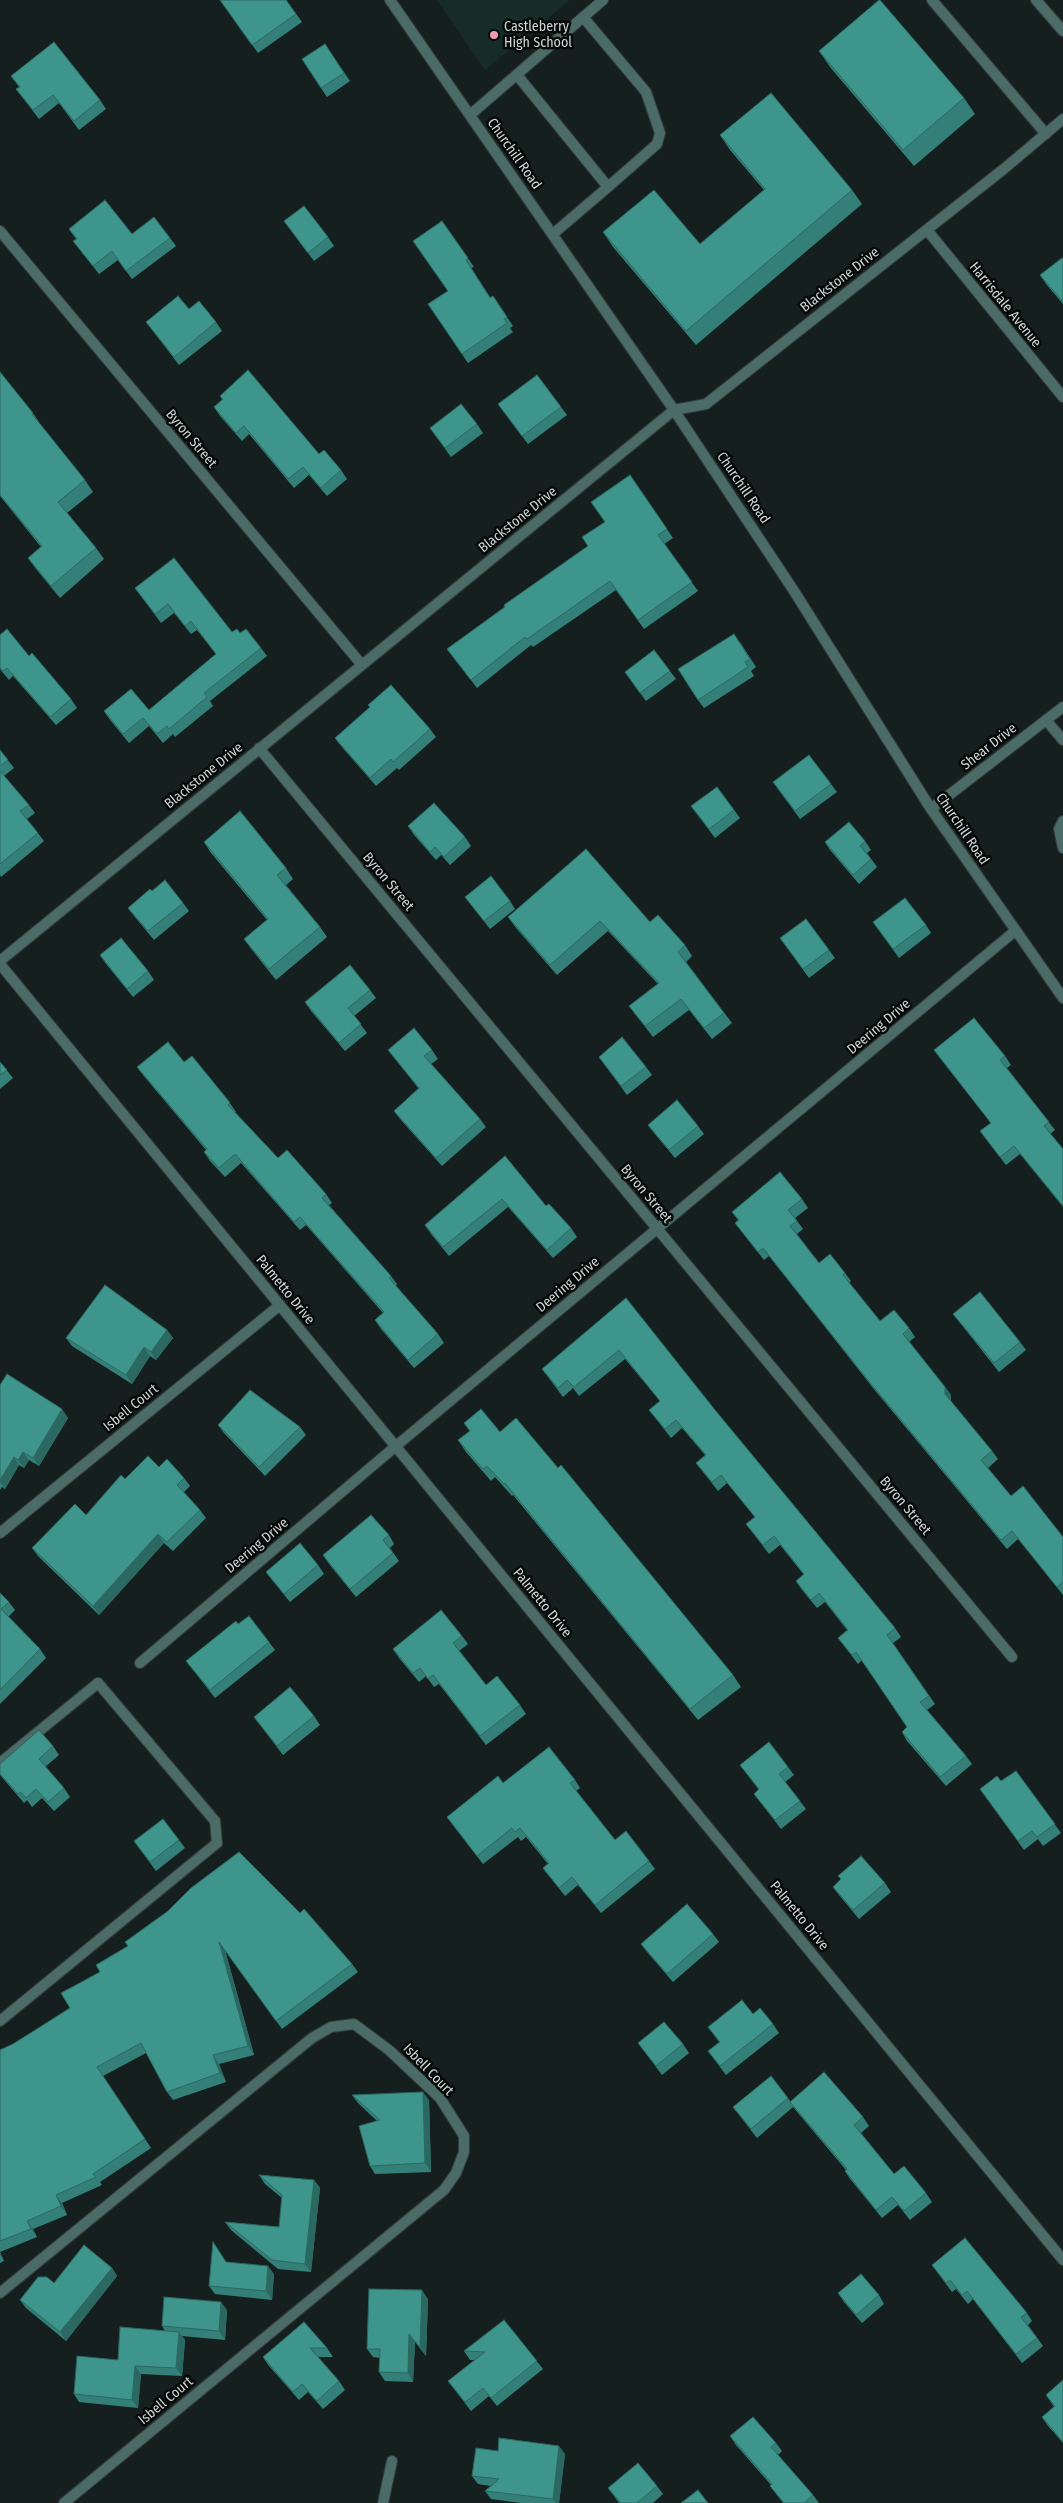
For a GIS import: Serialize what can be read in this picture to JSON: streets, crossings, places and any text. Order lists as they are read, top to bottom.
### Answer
{
  "streets": {
    "street": [
      "Churchill Road",
      "Blackstone Drive",
      "Harrisdale Avenue",
      "Byron Street",
      "Shear Drive",
      "Deering Drive",
      "Palmetto Drive",
      "Isbell Court"
    ]
  },
  "crossings": [
    ["Churchill Road", "Blackstone Drive"],
    ["Churchill Road", "Shear Drive"],
    ["Churchill Road", "Deering Drive"],
    ["Blackstone Drive", "Harrisdale Avenue"],
    ["Blackstone Drive", "Byron Street"],
    ["Blackstone Drive", "Palmetto Drive"],
    ["Byron Street", "Deering Drive"],
    ["Deering Drive", "Palmetto Drive"],
    ["Palmetto Drive", "Isbell Court"]
  ],
  "places": ["Castleberry High School"]
}
